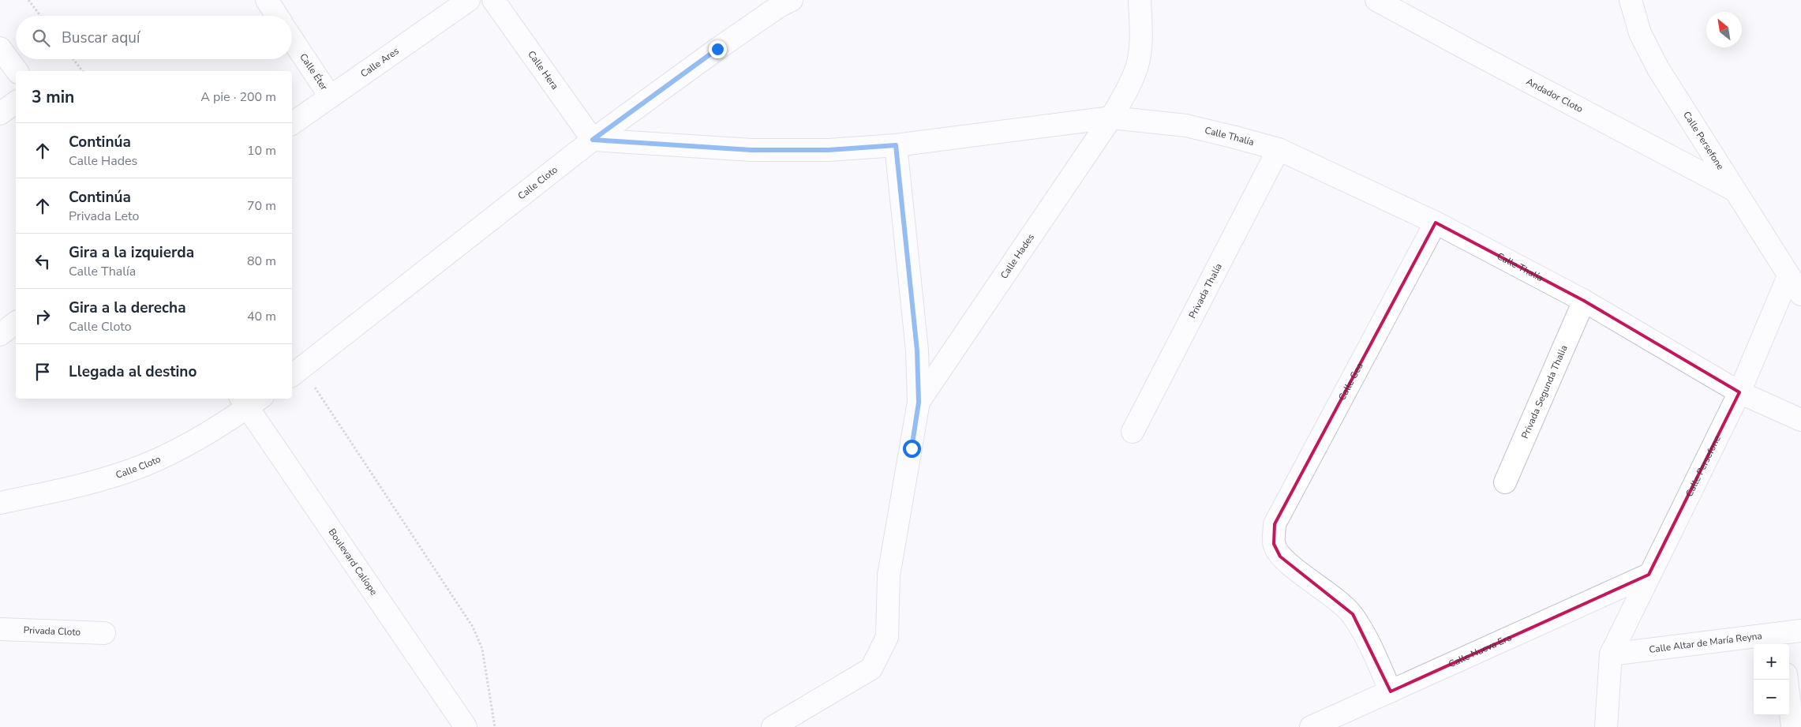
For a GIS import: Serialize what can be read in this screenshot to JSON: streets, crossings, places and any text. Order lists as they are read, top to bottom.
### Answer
{
  "streets": {
    "street": [
      "Calle Ares",
      "Calle Hera",
      "Calle Éter",
      "Andador Cloto",
      "Calle Thalía",
      "Calle Persefone",
      "Calle Cloto",
      "Calle Hades",
      "Privada Thalía",
      "Calle Gea",
      "Privada Segunda Thalia",
      "Boulevard Calíope",
      "Privada Cloto",
      "Calle Altar de María Reyna",
      "Calle Nueva Era"
    ]
  },
  "crossings": [
    ["Calle Ares", "Calle Éter"],
    ["Calle Hera", "Calle Thalía"],
    ["Calle Hera", "Calle Cloto"],
    ["Andador Cloto", "Calle Persefone"],
    ["Calle Thalía", "Calle Persefone"],
    ["Calle Thalía", "Calle Cloto"],
    ["Calle Thalía", "Calle Hades"],
    ["Calle Thalía", "Privada Thalía"],
    ["Calle Thalía", "Calle Gea"],
    ["Calle Thalía", "Privada Segunda Thalia"],
    ["Calle Persefone", "Calle Altar de María Reyna"],
    ["Calle Persefone", "Calle Nueva Era"],
    ["Calle Cloto", "Boulevard Calíope"],
    ["Calle Gea", "Calle Nueva Era"]
  ],
  "north": "top left",
  "page": {
    "search": "Buscar aquí",
    "heading": ["3 min", "A pie · 200 m"],
    "list": [
      ["Continúa", "Calle Hades", "10 m"],
      ["Continúa", "Privada Leto", "70 m"],
      ["Gira a la izquierda", "Calle Thalía", "80 m"],
      ["Gira a la derecha", "Calle Cloto", "40 m"],
      "Llegada al destino"
    ],
    "map_buttons": ["+", "−"]
  }
}
